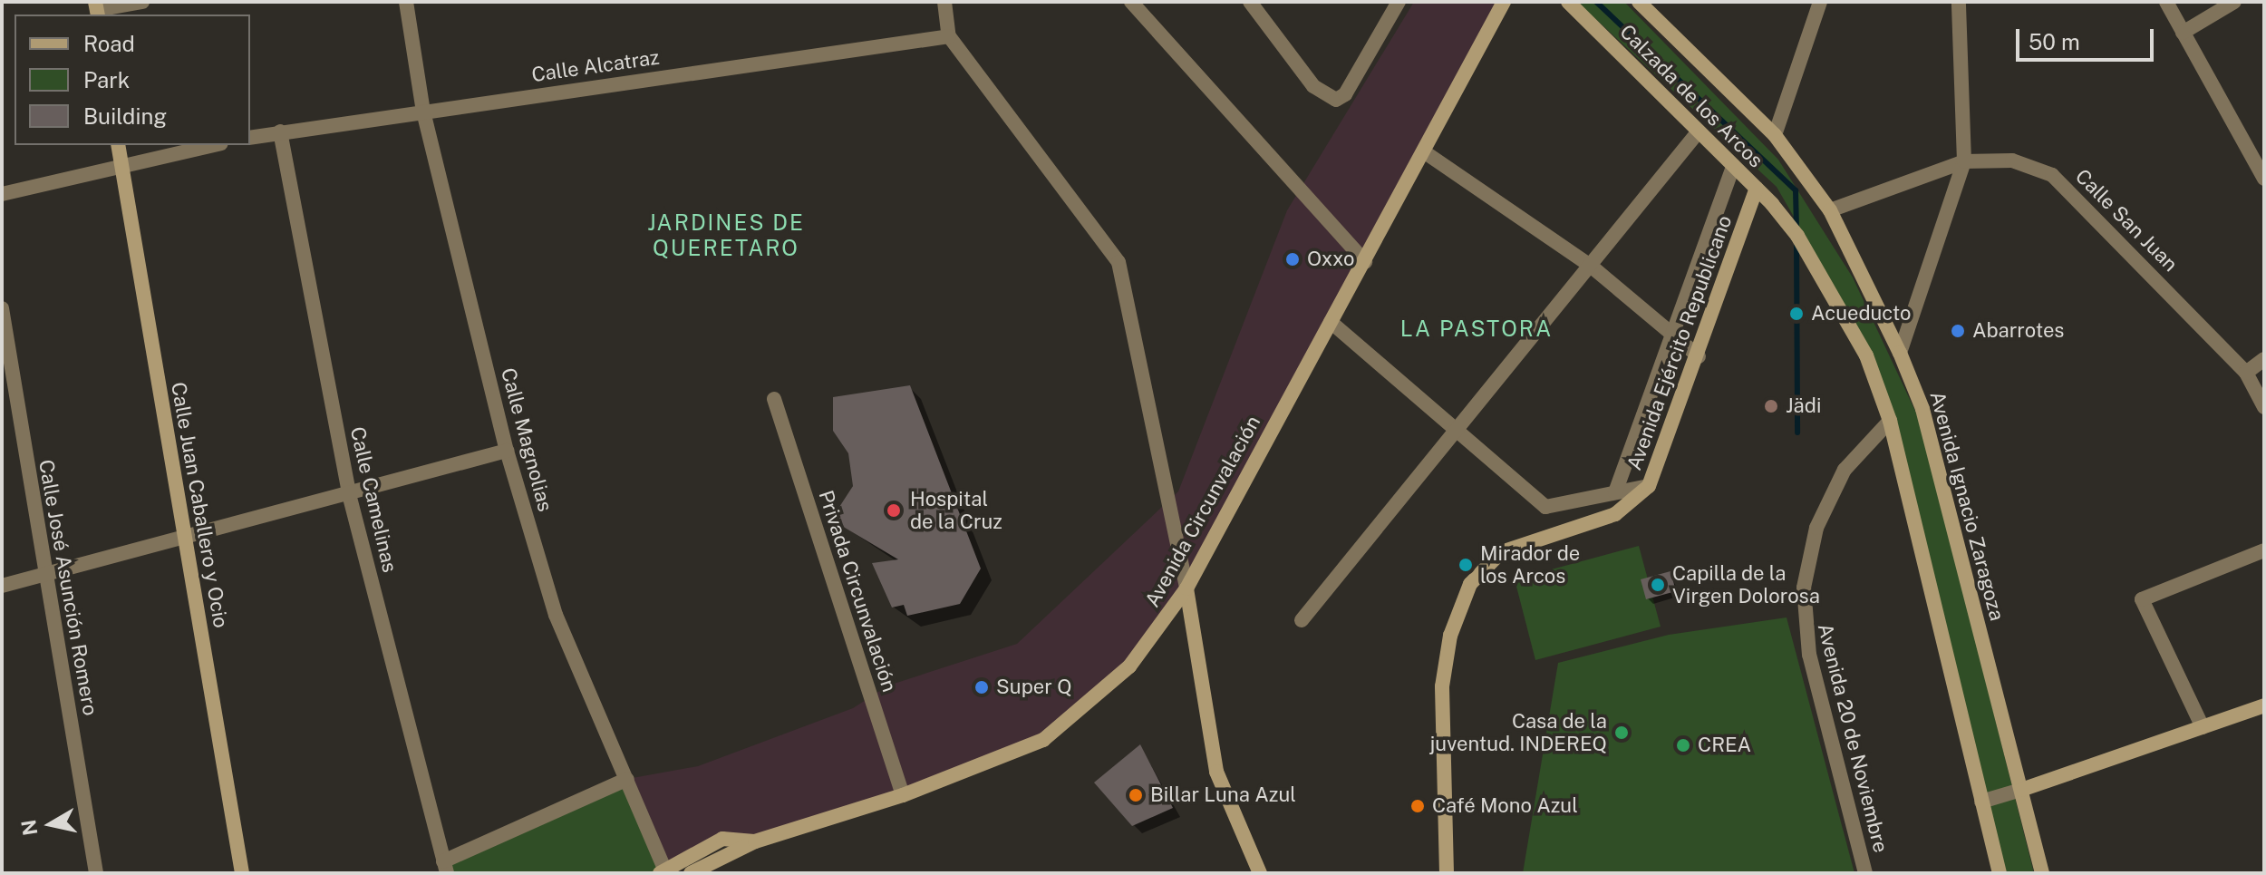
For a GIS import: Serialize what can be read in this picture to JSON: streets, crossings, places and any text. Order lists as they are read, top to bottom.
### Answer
{
  "streets": {
    "street": [
      "Calle Alcatraz",
      "Calzada de los Arcos",
      "Calle San Juan",
      "Avenida Ejército Republicano",
      "Calle Magnolias",
      "Calle Camelinas",
      "Calle Juan Caballero y Ocio",
      "Avenida Ignacio Zaragoza",
      "Avenida Circunvalación",
      "Calle José Asunción Romero",
      "Privada Circunvalación",
      "Avenida 20 de Noviembre"
    ]
  },
  "crossings": [
    ["Calle Alcatraz", "Calle Magnolias"],
    ["Calle Alcatraz", "Calle Camelinas"],
    ["Calzada de los Arcos", "Avenida Ejército Republicano"],
    ["Calzada de los Arcos", "Avenida Ignacio Zaragoza"],
    ["Calle San Juan", "Avenida Ignacio Zaragoza"],
    ["Calle Magnolias", "Avenida Circunvalación"],
    ["Avenida Circunvalación", "Privada Circunvalación"]
  ],
  "districts": ["JARDINES DE QUERETARO", "LA PASTORA"],
  "places": [
    "Oxxo",
    "Acueducto",
    "Abarrotes",
    "Jädi",
    "Hospital de la Cruz",
    "Mirador de los Arcos",
    "Capilla de la Virgen Dolorosa",
    "Super Q",
    "Casa de la juventud. INDEREQ",
    "CREA",
    "Billar Luna Azul",
    "Café Mono Azul"
  ],
  "legend": ["Road", "Park", "Building"],
  "scale_bar": "50 m",
  "north": "left"
}
